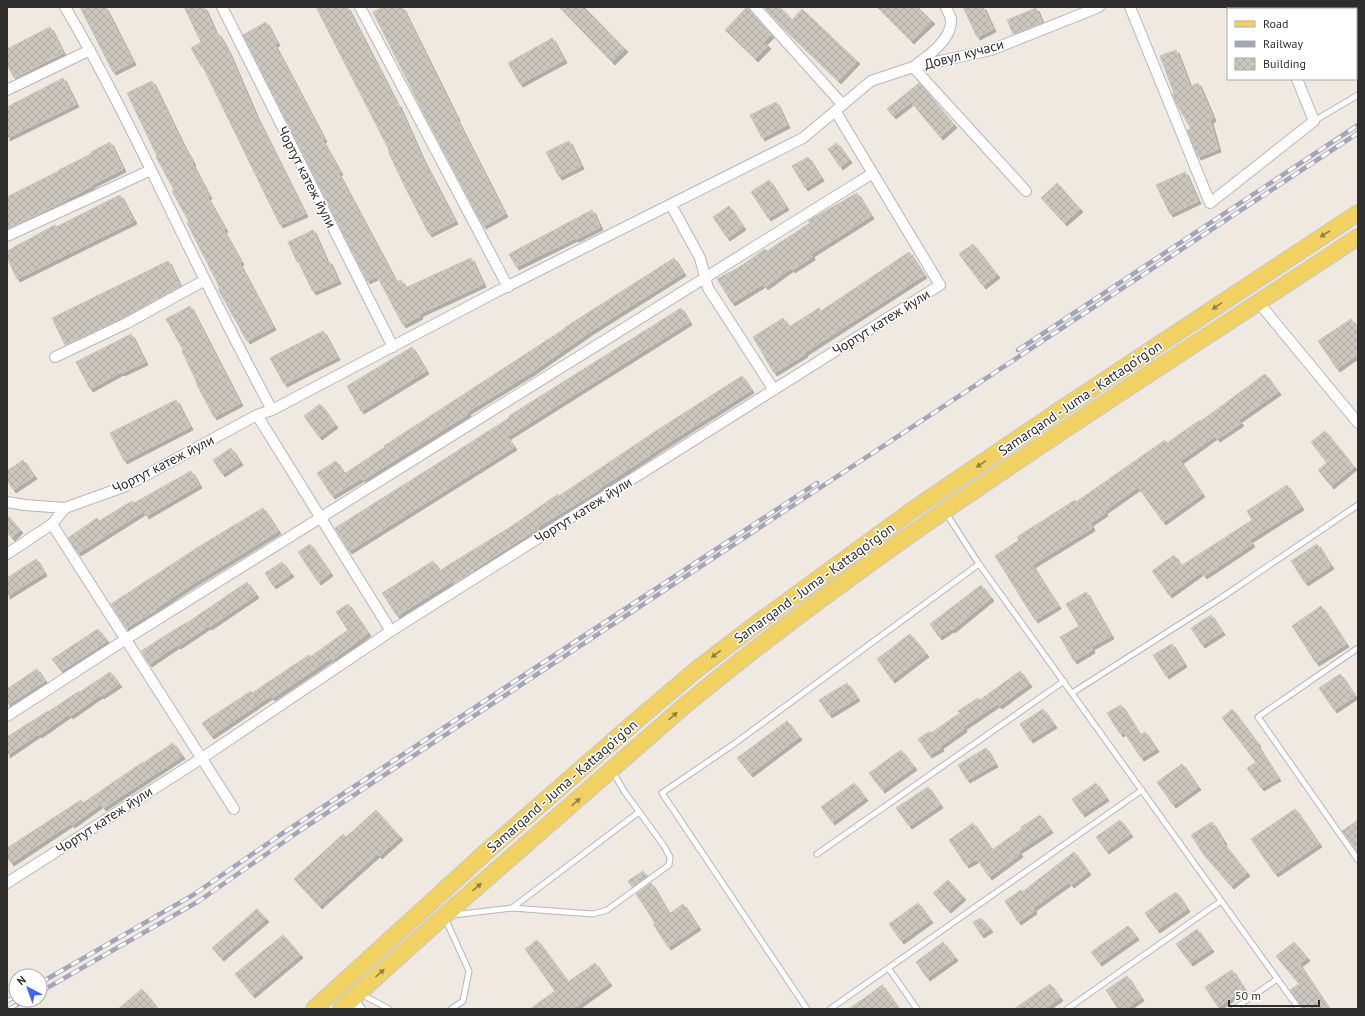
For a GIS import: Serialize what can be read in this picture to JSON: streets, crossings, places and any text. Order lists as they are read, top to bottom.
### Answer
{
  "streets": {
    "main road": ["Samarqand - Juma - Kattaqo‘rg‘on"],
    "street": ["Довул кучаси", "Чортут катеж йули"]
  },
  "crossings": [
    ["Довул кучаси", "Чортут катеж йули"]
  ],
  "legend": ["Road", "Railway", "Building"],
  "scale_bar": "50 m",
  "north": "top left"
}
